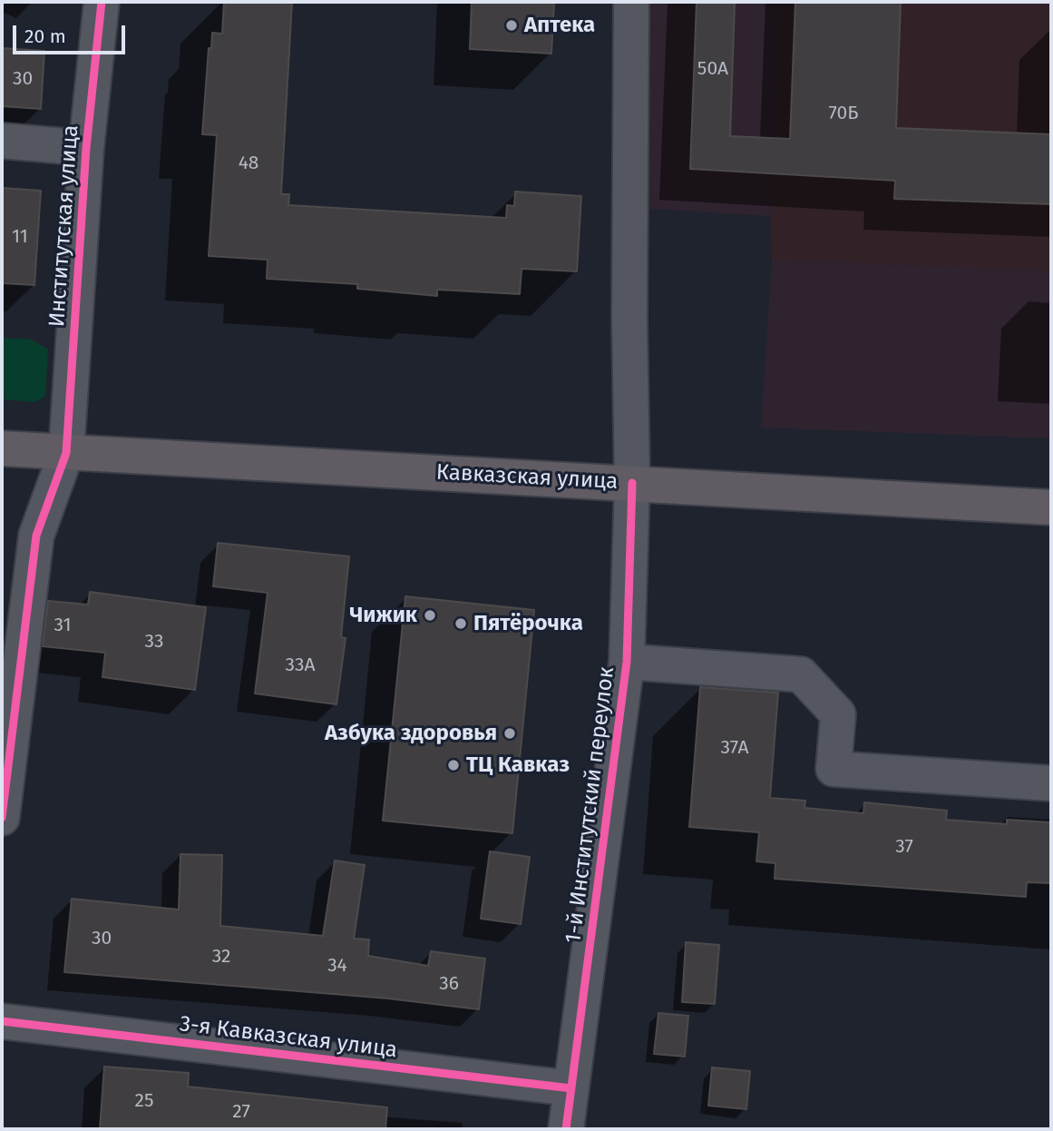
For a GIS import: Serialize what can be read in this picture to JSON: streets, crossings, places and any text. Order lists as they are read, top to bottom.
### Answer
{
  "streets": {
    "main road": ["Кавказская улица"],
    "street": ["Институтская улица", "1-й Институтский переулок", "3-я Кавказская улица"]
  },
  "crossings": [
    ["Институтская улица", "Кавказская улица"],
    ["Кавказская улица", "1-й Институтский переулок"],
    ["1-й Институтский переулок", "3-я Кавказская улица"]
  ],
  "places": [
    "Аптека",
    "Чижик",
    "Пятёрочка",
    "Азбука здоровья",
    "ТЦ Кавказ"
  ],
  "house_numbers": [
    "50А",
    "30",
    "70Б",
    "48",
    "11",
    "31",
    "33",
    "33А",
    "37А",
    "37",
    "30",
    "32",
    "34",
    "36",
    "25",
    "27"
  ],
  "scale_bar": "20 m"
}
